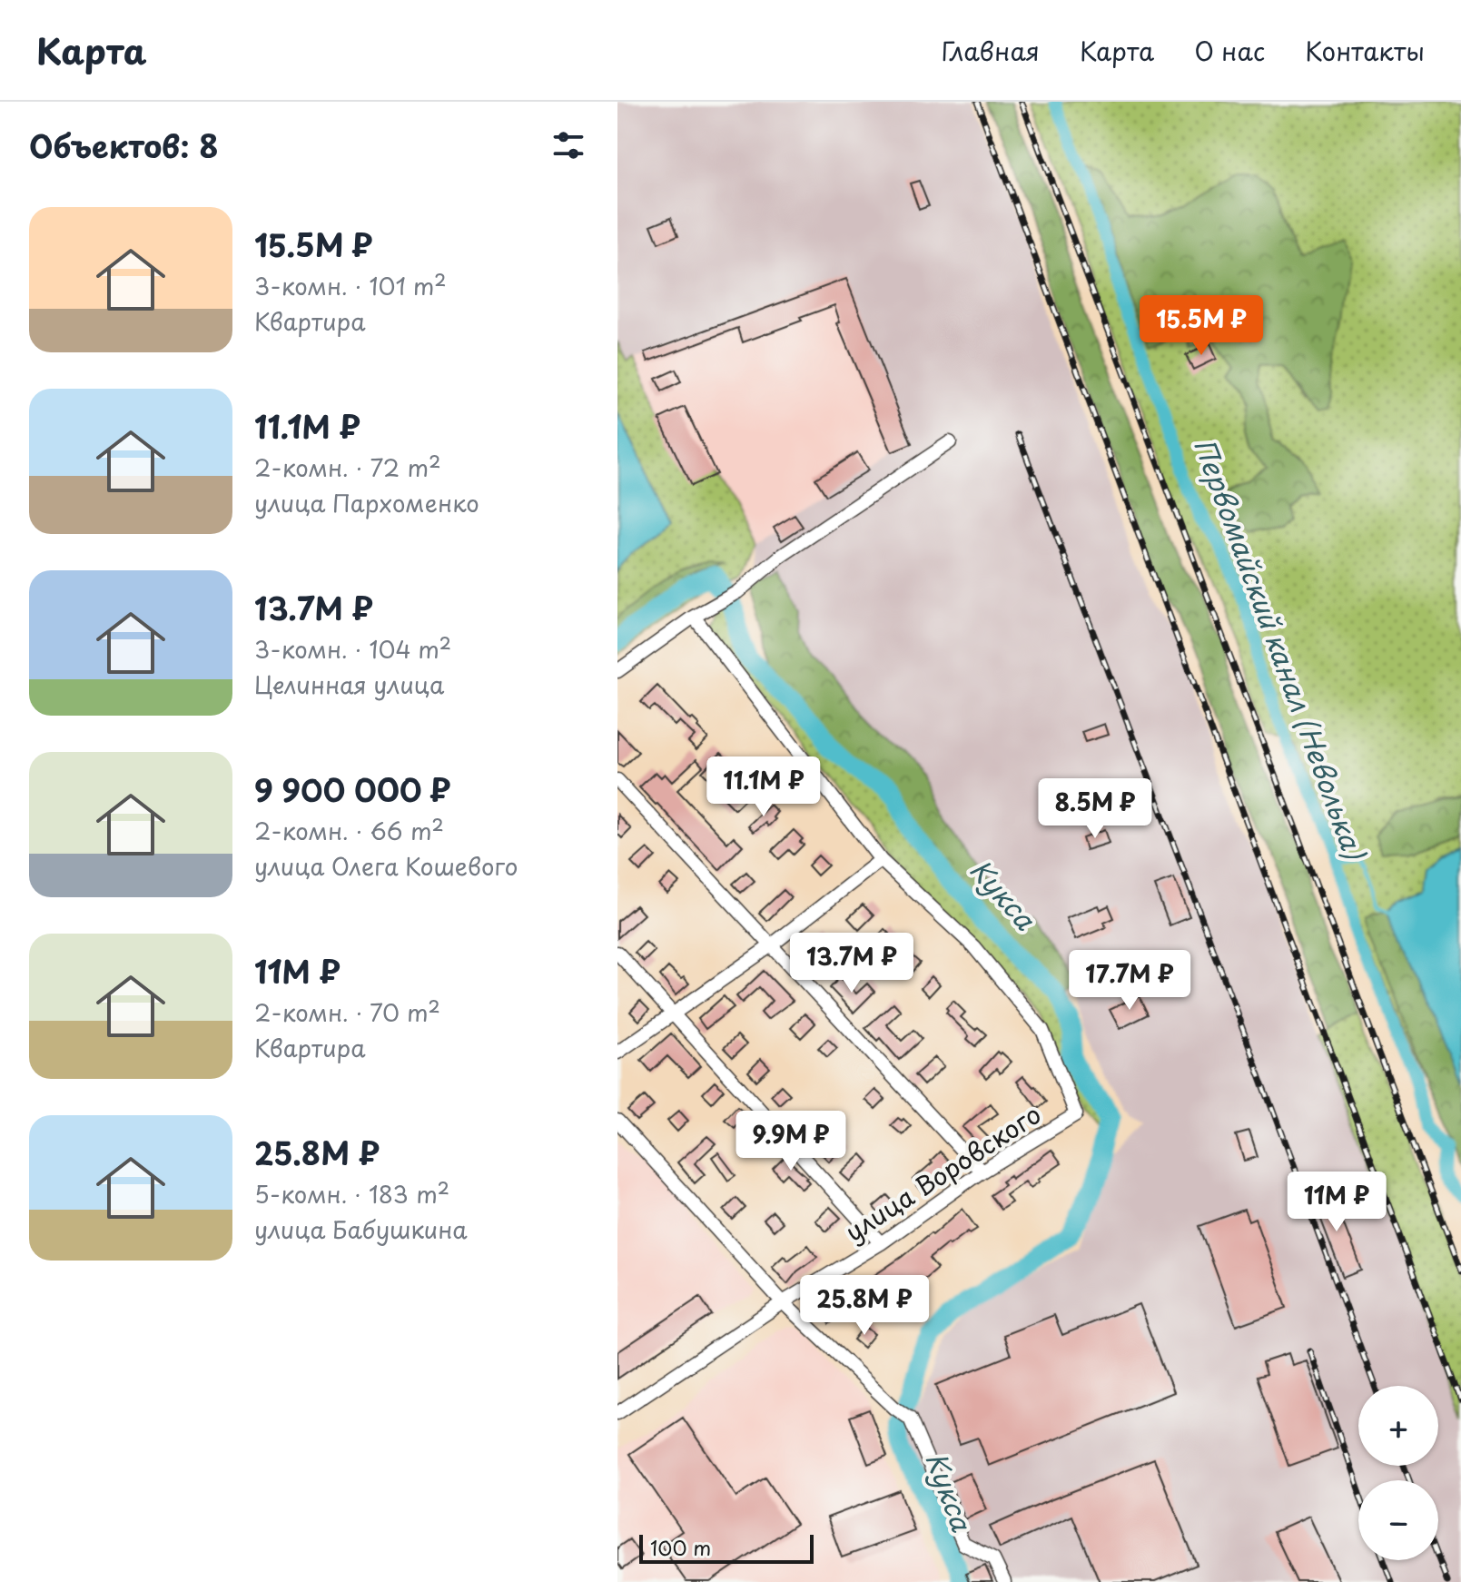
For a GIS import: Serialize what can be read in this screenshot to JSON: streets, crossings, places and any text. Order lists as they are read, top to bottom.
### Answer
{
  "streets": {
    "street": ["улица Воровского"]
  },
  "water": ["Первомайский канал (Неволька)", "Кукса"],
  "scale_bar": "100 m",
  "page": {
    "header": "Карта",
    "nav": [
      "Главная",
      "Карта",
      "О нас",
      "Контакты"
    ],
    "heading": "Объектов: 8",
    "list": [
      {
        "name": "15.5M ₽",
        "note": "3-комн. · 101 m² · Квартира"
      },
      {
        "name": "11.1M ₽",
        "note": "2-комн. · 72 m² · улица Пархоменко"
      },
      {
        "name": "13.7M ₽",
        "note": "3-комн. · 104 m² · Целинная улица"
      },
      {
        "name": "9 900 000 ₽",
        "note": "2-комн. · 66 m² · улица Олега Кошевого"
      },
      {
        "name": "11M ₽",
        "note": "2-комн. · 70 m² · Квартира"
      },
      {
        "name": "25.8M ₽",
        "note": "5-комн. · 183 m² · улица Бабушкина"
      }
    ],
    "price": [
      "15.5M ₽",
      "11.1M ₽",
      "8.5M ₽",
      "13.7M ₽",
      "17.7M ₽",
      "9.9M ₽",
      "11M ₽",
      "25.8M ₽"
    ],
    "map_buttons": ["+", "−"],
    "scale": "100 m"
  }
}
